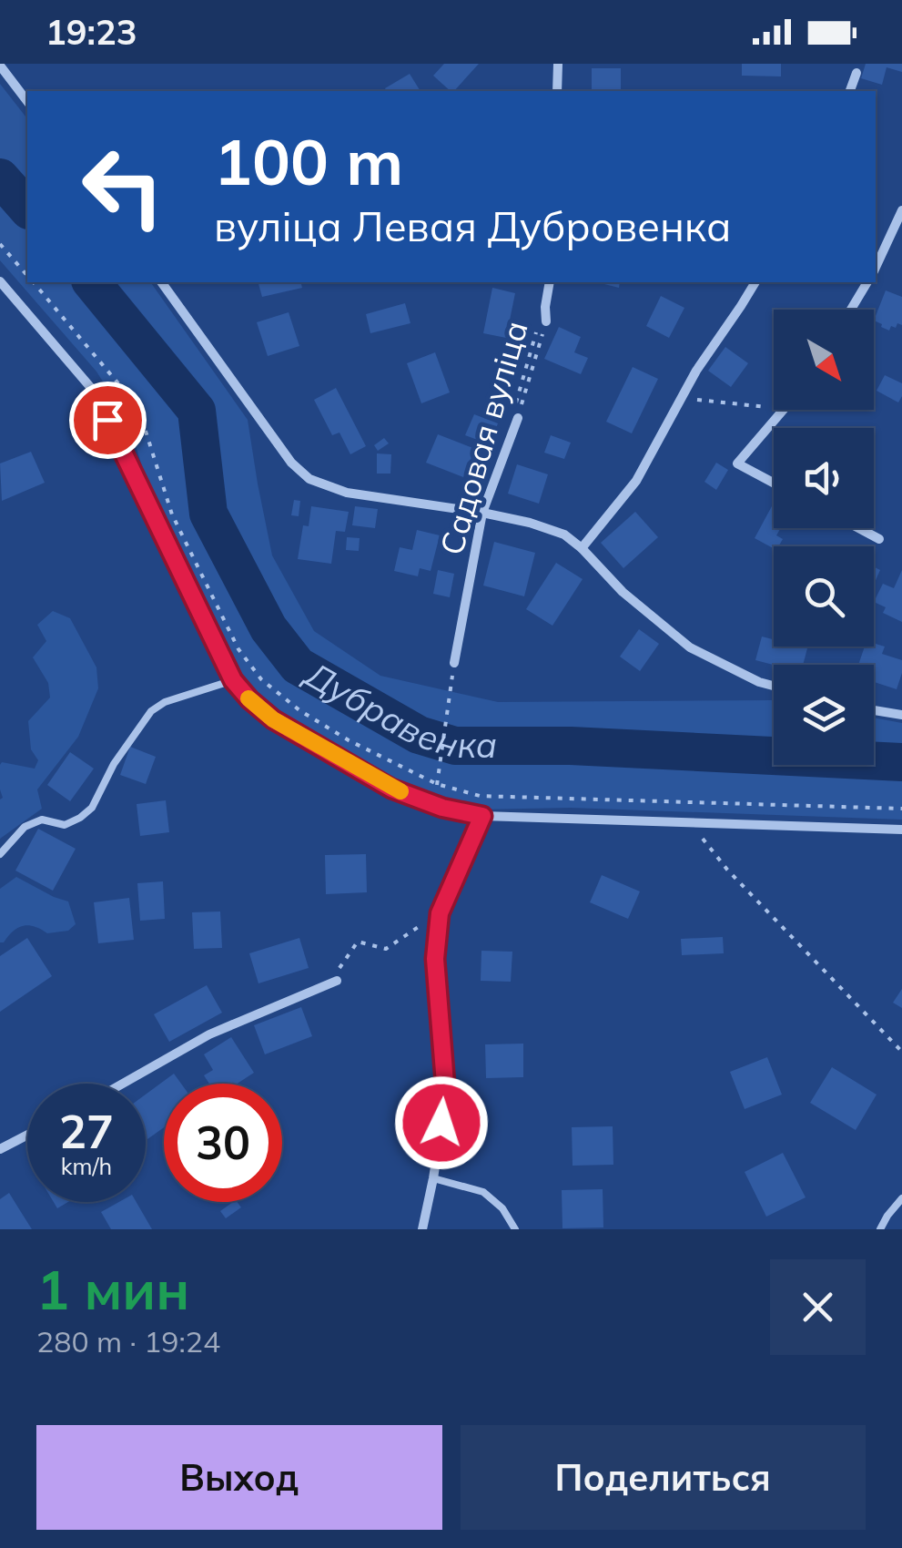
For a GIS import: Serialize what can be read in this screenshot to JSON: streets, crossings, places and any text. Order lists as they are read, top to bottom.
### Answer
{
  "streets": {
    "street": ["Садовая вуліца"]
  },
  "water": ["Дубравенка"],
  "north": "bottom right",
  "page": {
    "status": "19:23",
    "turn": ["100 m", "вуліца Левая Дубровенка"],
    "speed": "27 km/h",
    "limit": "30",
    "heading": ["1 мин", "280 m · 19:24"],
    "buttons": ["Выход", "Поделиться"]
  }
}
